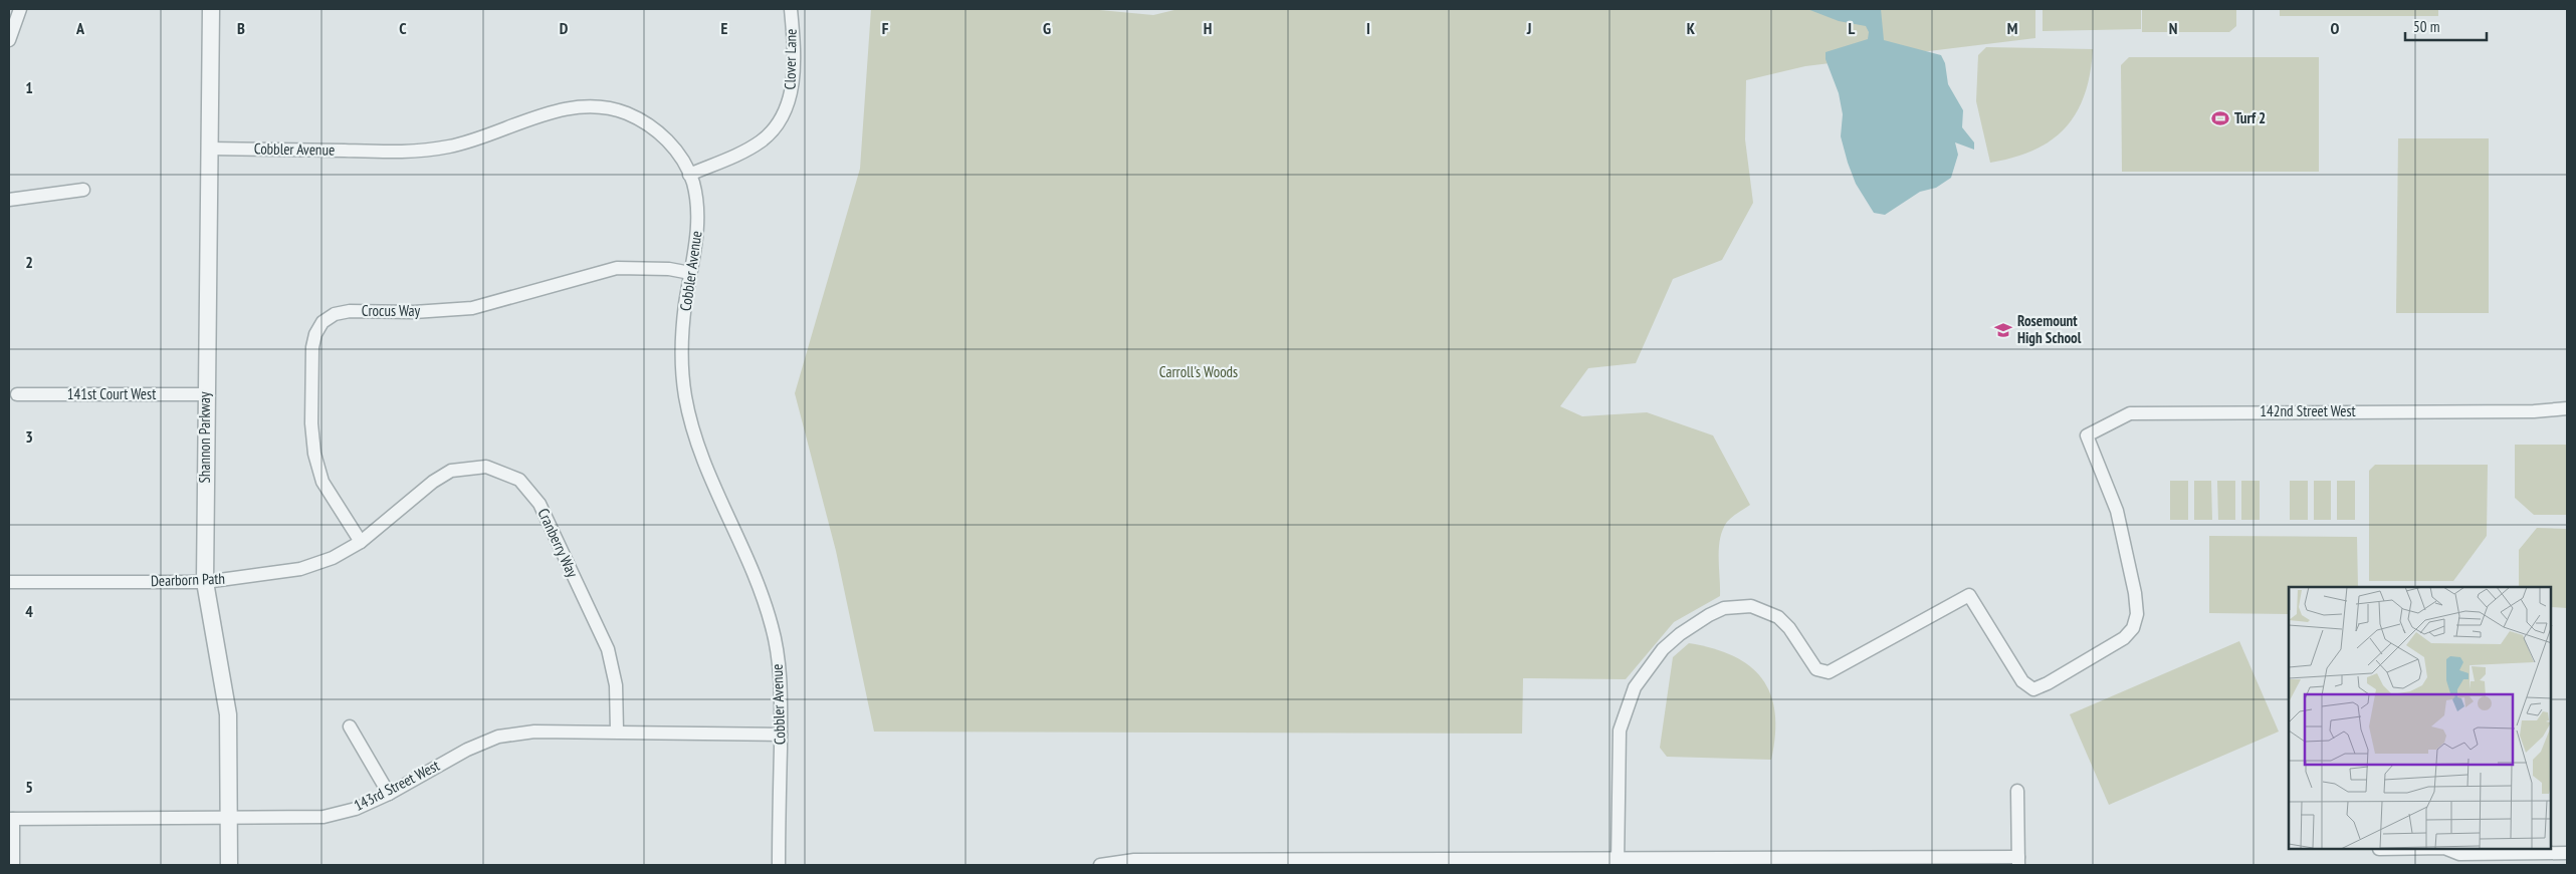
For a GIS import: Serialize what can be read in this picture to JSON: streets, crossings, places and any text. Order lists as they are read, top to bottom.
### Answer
{
  "streets": {
    "street": [
      "Clover Lane",
      "Cobbler Avenue",
      "Crocus Way",
      "141st Court West",
      "142nd Street West",
      "Shannon Parkway",
      "Cranberry Way",
      "Dearborn Path",
      "143rd Street West"
    ]
  },
  "crossings": [
    ["Clover Lane", "Cobbler Avenue"],
    ["Cobbler Avenue", "Crocus Way"],
    ["Cobbler Avenue", "Shannon Parkway"],
    ["Cobbler Avenue", "143rd Street West"],
    ["Crocus Way", "Cranberry Way"],
    ["Crocus Way", "Dearborn Path"],
    ["141st Court West", "Shannon Parkway"],
    ["Shannon Parkway", "Dearborn Path"],
    ["Shannon Parkway", "143rd Street West"],
    ["Cranberry Way", "Dearborn Path"],
    ["Cranberry Way", "143rd Street West"]
  ],
  "parks": ["Carroll's Woods"],
  "places": {
    "sports": ["Turf 2"],
    "school or university": ["Rosemount High School"]
  },
  "scale_bar": "50 m",
  "grid": {
    "columns": [
      "A",
      "B",
      "C",
      "D",
      "E",
      "F",
      "G",
      "H",
      "I",
      "J",
      "K",
      "L",
      "M",
      "N",
      "O"
    ],
    "rows": [
      "1",
      "2",
      "3",
      "4",
      "5"
    ]
  }
}
